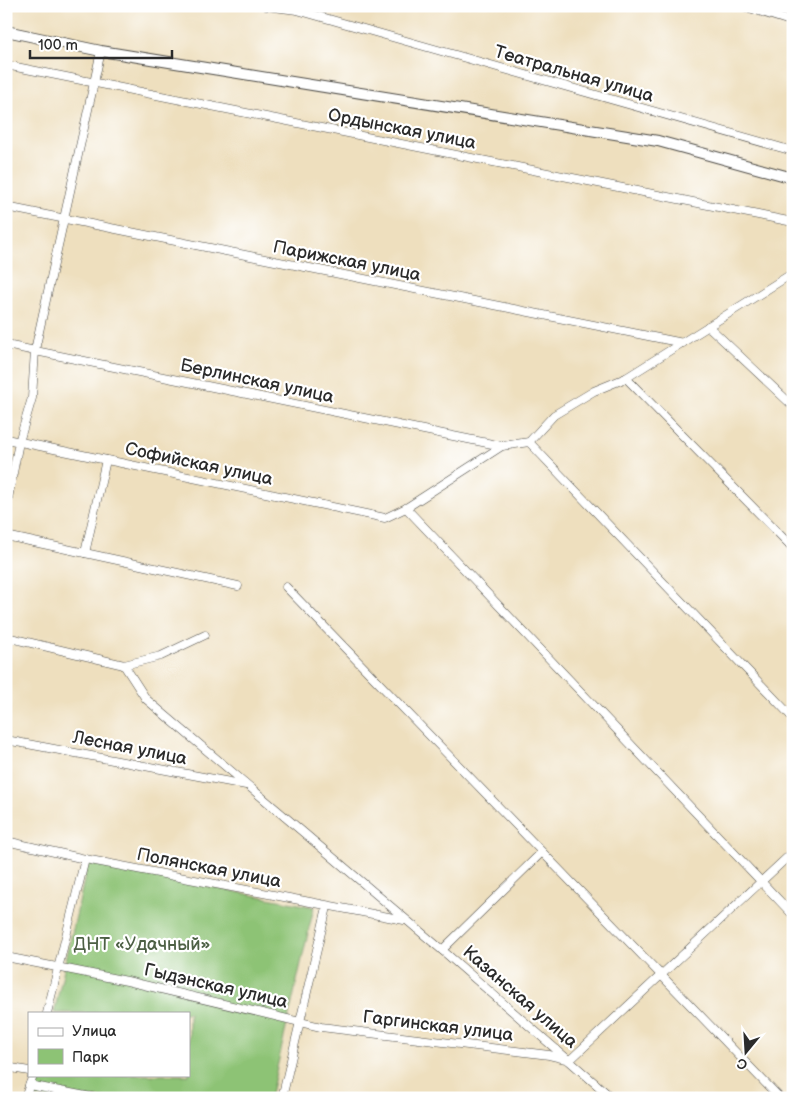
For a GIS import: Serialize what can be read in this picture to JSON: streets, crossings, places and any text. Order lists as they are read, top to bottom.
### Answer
{
  "streets": {
    "street": [
      "Театральная улица",
      "Ордынская улица",
      "Парижская улица",
      "Берлинская улица",
      "Софийская улица",
      "Лесная улица",
      "Полянская улица",
      "Гыдэнская улица",
      "Казанская улица",
      "Гаргинская улица"
    ]
  },
  "crossings": [
    ["Лесная улица", "Казанская улица"],
    ["Полянская улица", "Казанская улица"],
    ["Гыдэнская улица", "Гаргинская улица"],
    ["Казанская улица", "Гаргинская улица"]
  ],
  "parks": ["ДНТ «Удачный»"],
  "legend": ["Улица", "Парк"],
  "scale_bar": "100 m",
  "north": "bottom"
}
